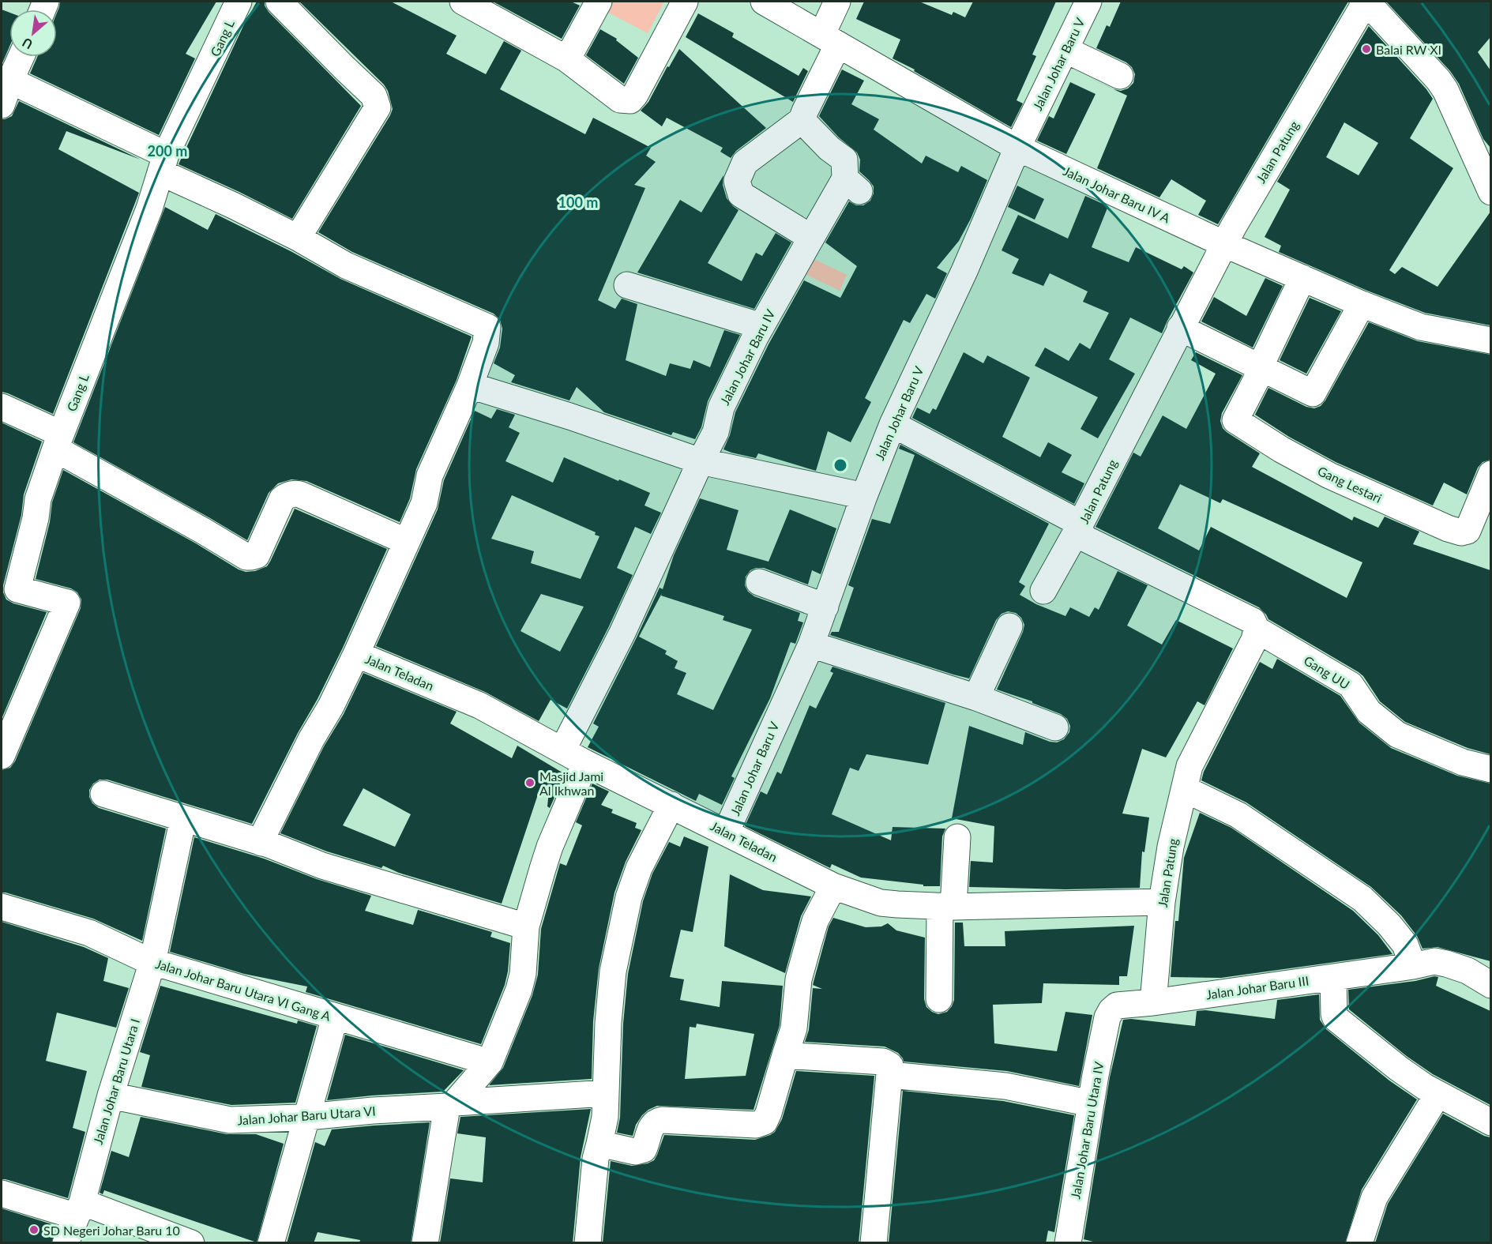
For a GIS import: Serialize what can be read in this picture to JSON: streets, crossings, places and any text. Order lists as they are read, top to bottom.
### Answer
{
  "streets": {
    "street": [
      "Gang L",
      "Jalan Johar Baru V",
      "Jalan Patung",
      "Jalan Johar Baru IV A",
      "Jalan Johar Baru IV",
      "Gang Lestari",
      "Jalan Teladan",
      "Gang UU",
      "Jalan Johar Baru III",
      "Jalan Johar Baru Utara VI Gang A",
      "Jalan Johar Baru Utara I",
      "Jalan Johar Baru Utara VI",
      "Jalan Johar Baru Utara IV"
    ]
  },
  "crossings": [
    ["Jalan Johar Baru V", "Jalan Johar Baru IV A"],
    ["Jalan Johar Baru V", "Jalan Teladan"],
    ["Jalan Patung", "Jalan Johar Baru IV A"],
    ["Jalan Patung", "Jalan Teladan"],
    ["Jalan Patung", "Gang UU"],
    ["Jalan Patung", "Jalan Johar Baru III"],
    ["Jalan Johar Baru IV A", "Gang Lestari"],
    ["Jalan Johar Baru IV", "Jalan Teladan"],
    ["Jalan Johar Baru III", "Jalan Johar Baru Utara IV"],
    ["Jalan Johar Baru Utara VI Gang A", "Jalan Johar Baru Utara I"],
    ["Jalan Johar Baru Utara I", "Jalan Johar Baru Utara VI"]
  ],
  "places": ["Balai RW XI", "Masjid Jami Al Ikhwan", "SD Negeri Johar Baru 10"],
  "north": "bottom left",
  "rings": ["200 m", "100 m"]
}
